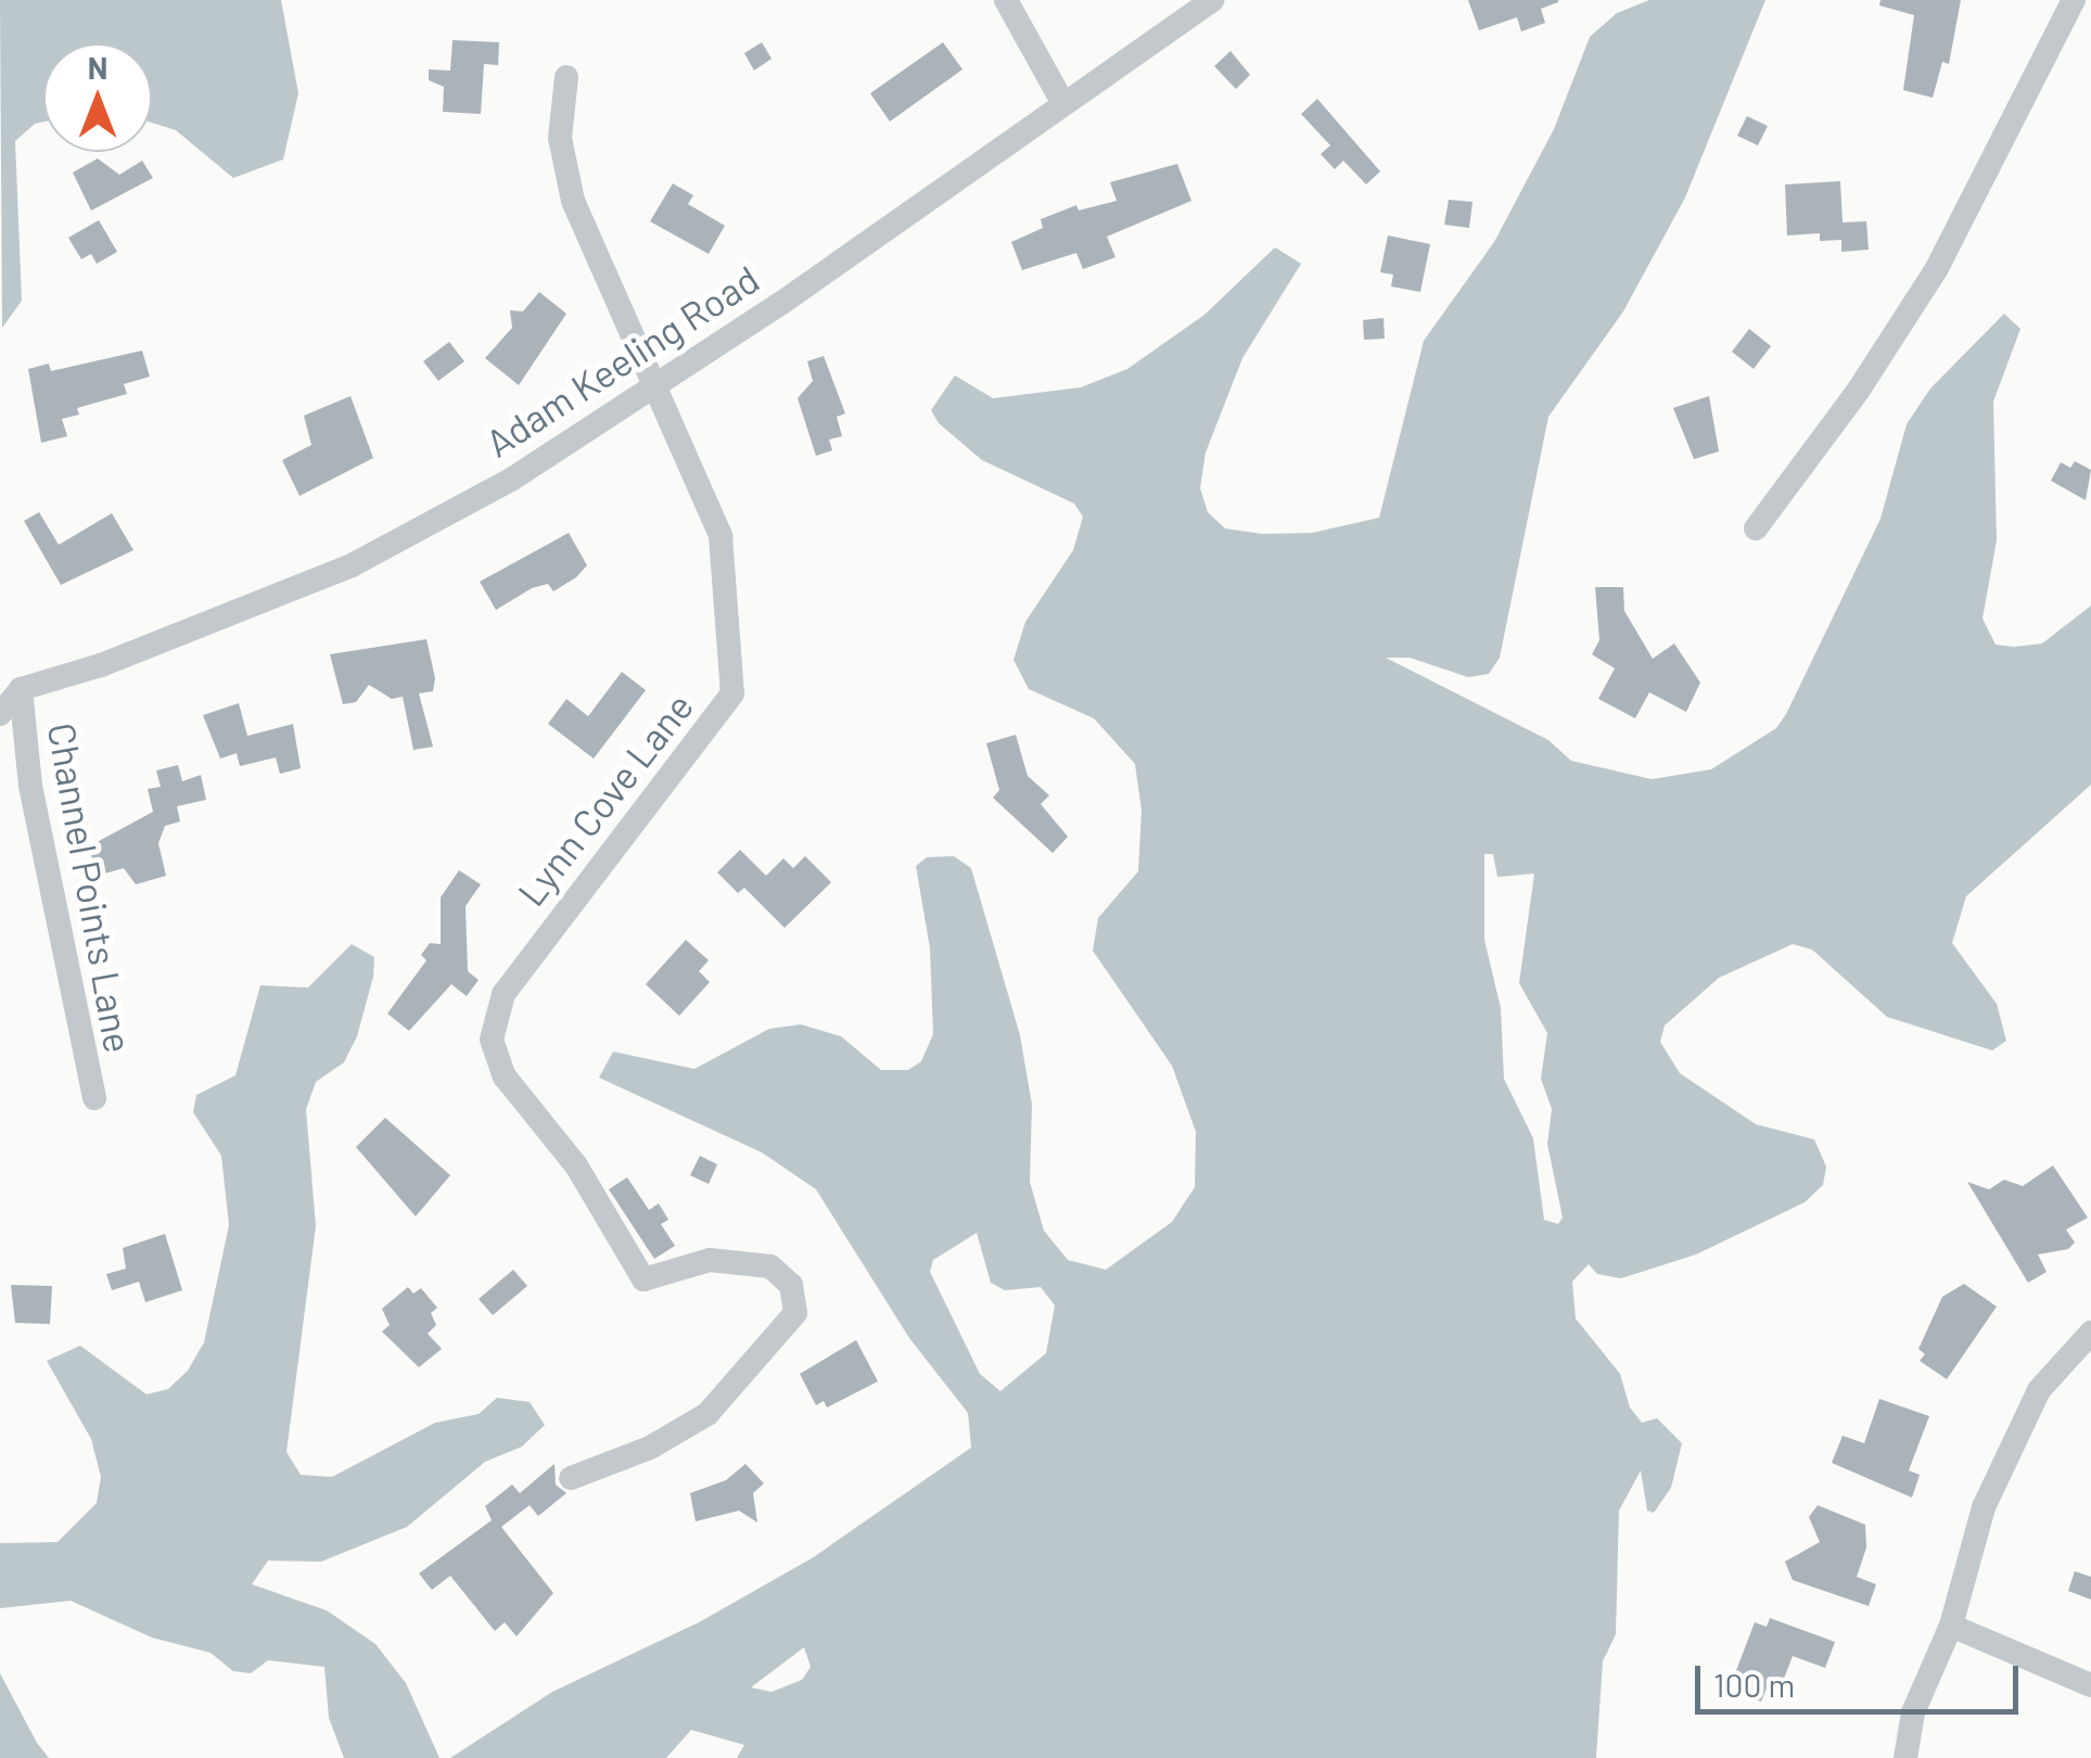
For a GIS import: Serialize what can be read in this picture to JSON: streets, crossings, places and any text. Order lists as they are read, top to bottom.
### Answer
{
  "streets": {
    "street": ["Adam Keeling Road", "Lynn Cove Lane", "Channel Points Lane"]
  },
  "crossings": [
    ["Adam Keeling Road", "Lynn Cove Lane"],
    ["Adam Keeling Road", "Channel Points Lane"]
  ],
  "scale_bar": "100 m",
  "north": "top"
}
